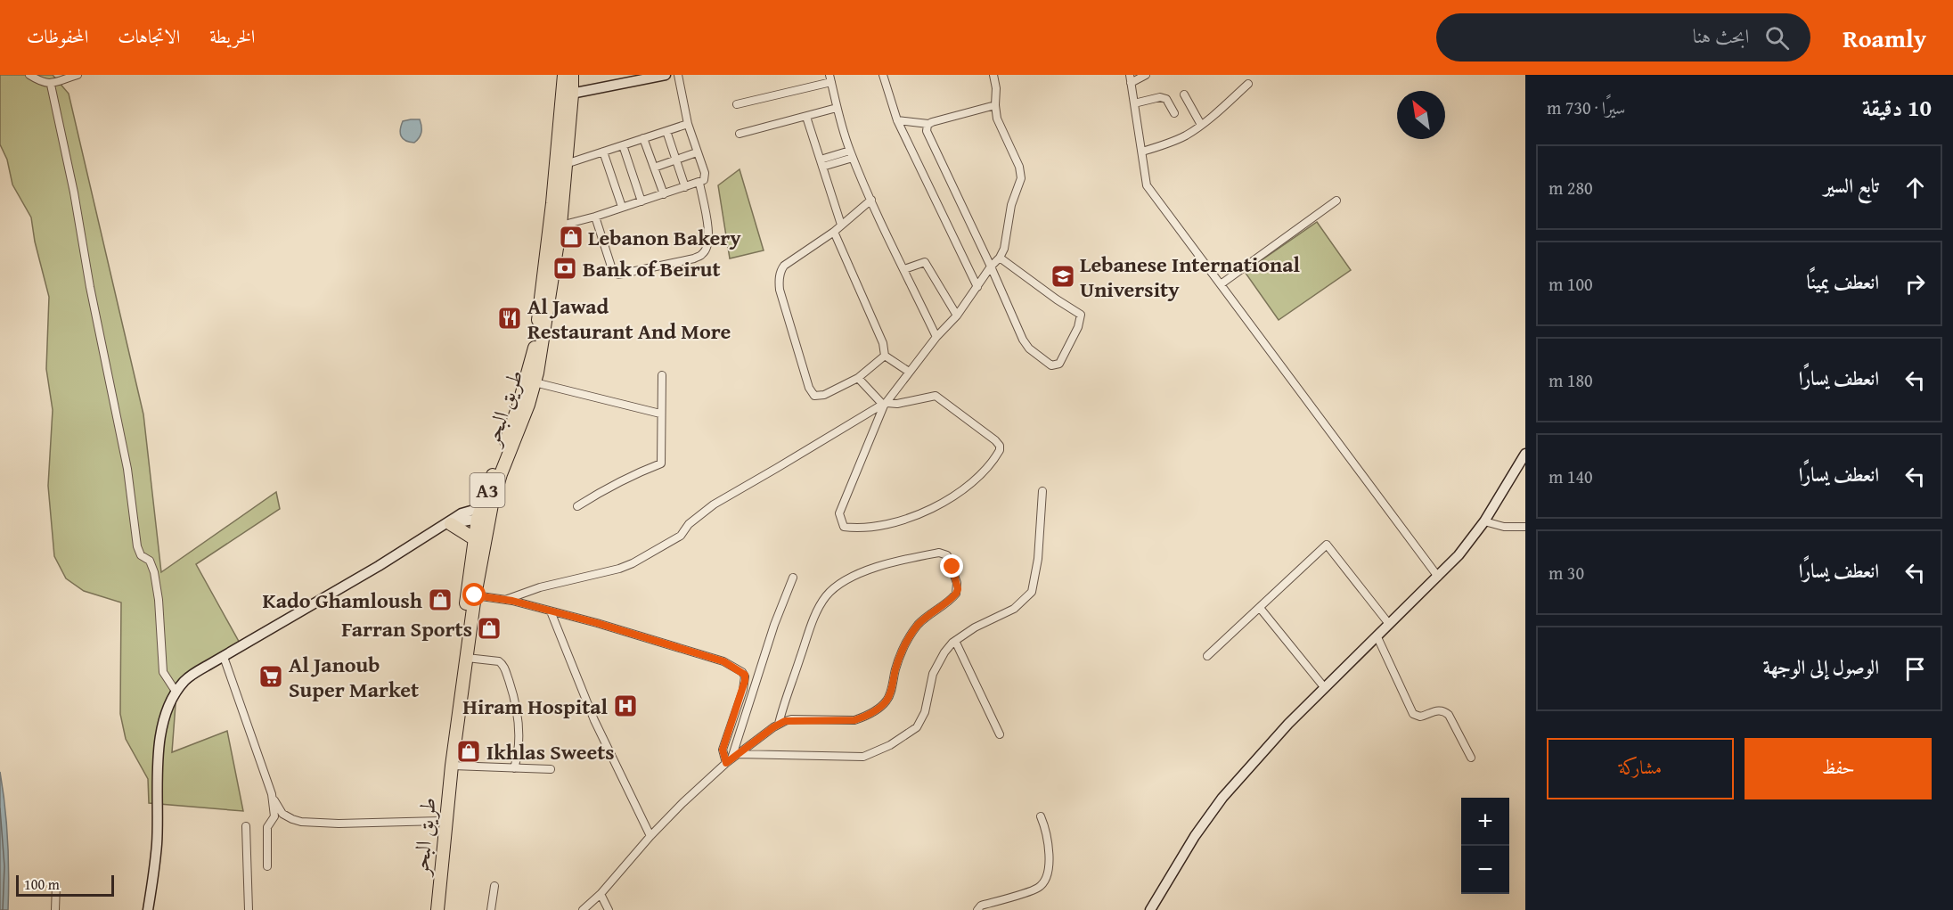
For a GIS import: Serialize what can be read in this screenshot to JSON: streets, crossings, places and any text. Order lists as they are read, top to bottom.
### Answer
{
  "streets": {
    "highway": ["طريق البحر", "A3"]
  },
  "places": {
    "shop": [
      "Lebanon Bakery",
      "Kado Ghamloush",
      "Farran Sports",
      "Ikhlas Sweets"
    ],
    "bank": ["Bank of Beirut"],
    "school or university": ["Lebanese International University"],
    "restaurant": ["Al Jawad Restaurant And More"],
    "supermarket": ["Al Janoub Super Market"],
    "hospital": ["Hiram Hospital"]
  },
  "scale_bar": "100 m",
  "north": "top left",
  "page": {
    "header": "Roamly",
    "search": "ابحث هنا",
    "nav": ["الخريطة", "الاتجاهات", "المحفوظات"],
    "heading": ["10 دقيقة", "سيرًا · 730 m"],
    "list": [
      ["تابع السير", "280 m"],
      ["انعطف يمينًا", "100 m"],
      ["انعطف يسارًا", "180 m"],
      ["انعطف يسارًا", "140 m"],
      ["انعطف يسارًا", "30 m"],
      "الوصول إلى الوجهة"
    ],
    "buttons": ["حفظ", "مشاركة"],
    "map_buttons": ["+", "−"],
    "scale": "100 m"
  }
}
